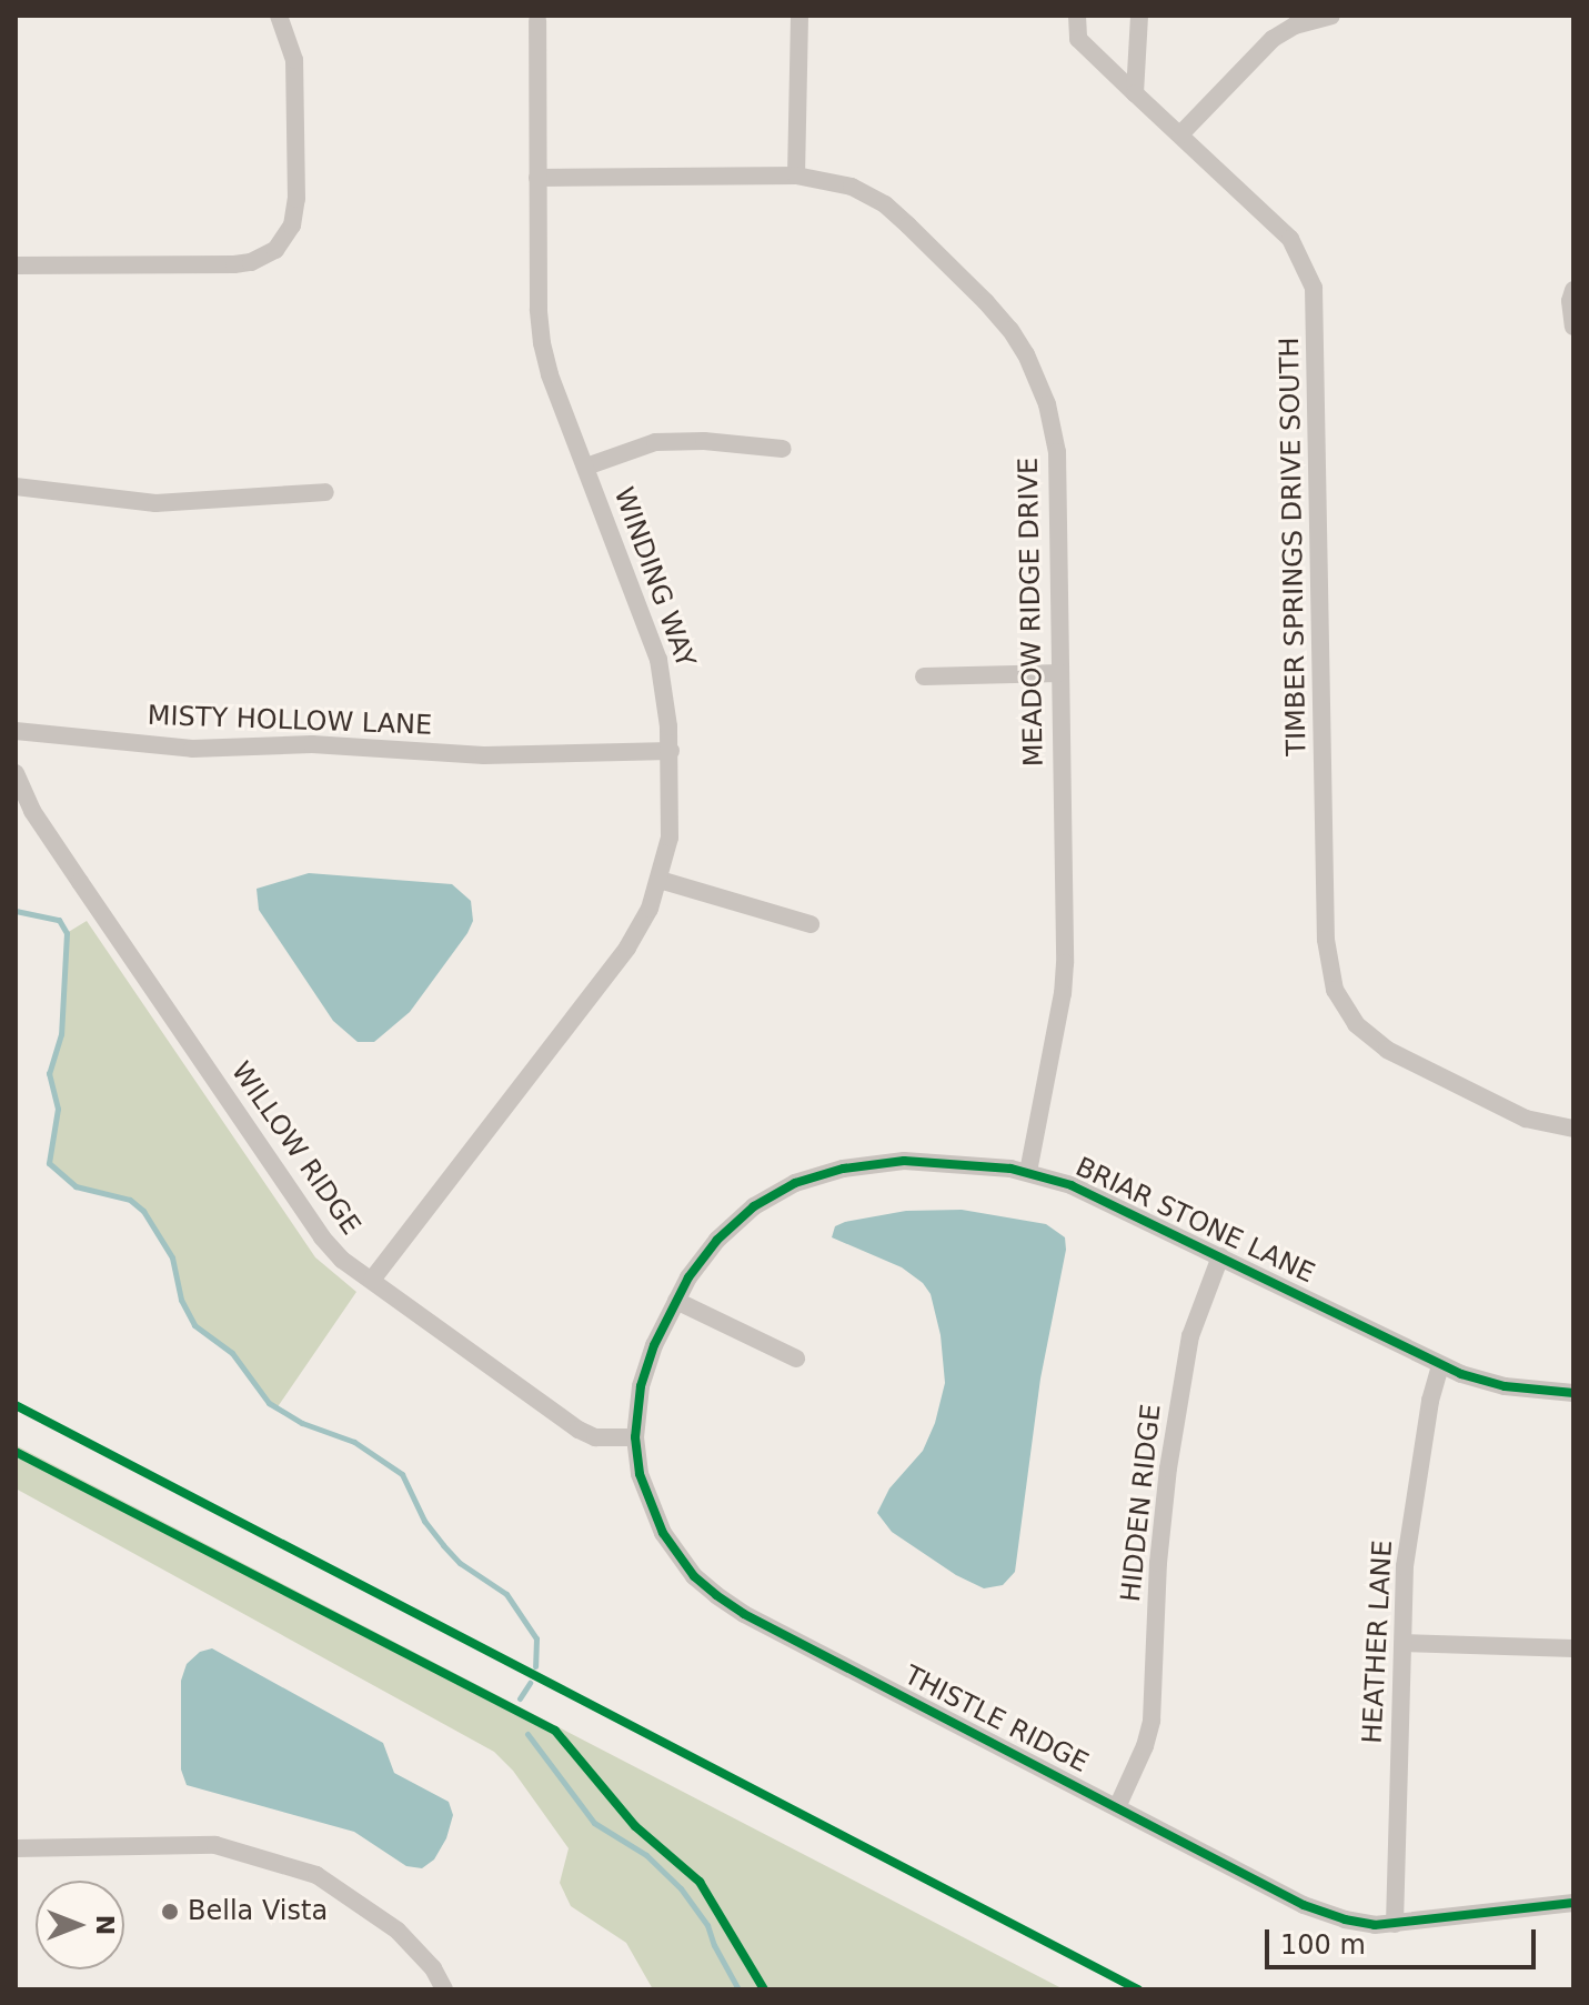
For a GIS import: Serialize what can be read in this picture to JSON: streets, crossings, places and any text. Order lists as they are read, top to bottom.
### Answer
{
  "streets": {
    "street": [
      "TIMBER SPRINGS DRIVE SOUTH",
      "WINDING WAY",
      "MEADOW RIDGE DRIVE",
      "MISTY HOLLOW LANE",
      "WILLOW RIDGE",
      "BRIAR STONE LANE",
      "HIDDEN RIDGE",
      "HEATHER LANE",
      "THISTLE RIDGE"
    ]
  },
  "crossings": [
    ["WINDING WAY", "MEADOW RIDGE DRIVE"],
    ["WINDING WAY", "MISTY HOLLOW LANE"],
    ["WINDING WAY", "WILLOW RIDGE"],
    ["MEADOW RIDGE DRIVE", "BRIAR STONE LANE"],
    ["WILLOW RIDGE", "THISTLE RIDGE"],
    ["BRIAR STONE LANE", "HIDDEN RIDGE"],
    ["BRIAR STONE LANE", "HEATHER LANE"],
    ["BRIAR STONE LANE", "THISTLE RIDGE"],
    ["HIDDEN RIDGE", "THISTLE RIDGE"],
    ["HEATHER LANE", "THISTLE RIDGE"]
  ],
  "places": ["Bella Vista"],
  "scale_bar": "100 m",
  "north": "right"
}
